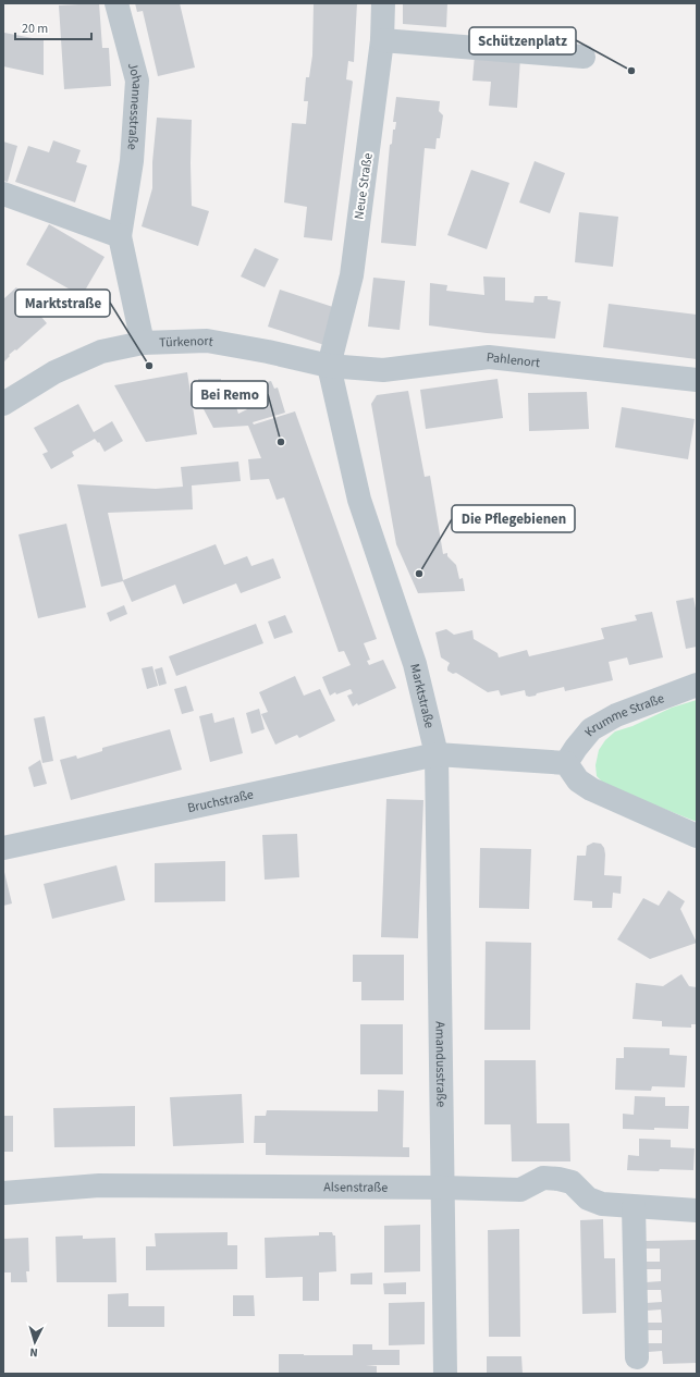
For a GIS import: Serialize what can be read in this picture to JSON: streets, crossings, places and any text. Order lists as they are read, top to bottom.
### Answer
{
  "streets": {
    "street": [
      "Johannesstraße",
      "Neue Straße",
      "Türkenort",
      "Pahlenort",
      "Marktstraße",
      "Krumme Straße",
      "Bruchstraße",
      "Amandusstraße",
      "Alsenstraße"
    ]
  },
  "crossings": [
    ["Neue Straße", "Türkenort"],
    ["Neue Straße", "Pahlenort"],
    ["Neue Straße", "Marktstraße"],
    ["Türkenort", "Pahlenort"],
    ["Türkenort", "Marktstraße"],
    ["Pahlenort", "Marktstraße"],
    ["Marktstraße", "Bruchstraße"],
    ["Marktstraße", "Amandusstraße"],
    ["Bruchstraße", "Amandusstraße"],
    ["Amandusstraße", "Alsenstraße"]
  ],
  "places": [
    "Schützenplatz",
    "Marktstraße",
    "Bei Remo",
    "Die Pflegebienen"
  ],
  "scale_bar": "20 m",
  "north": "bottom"
}
